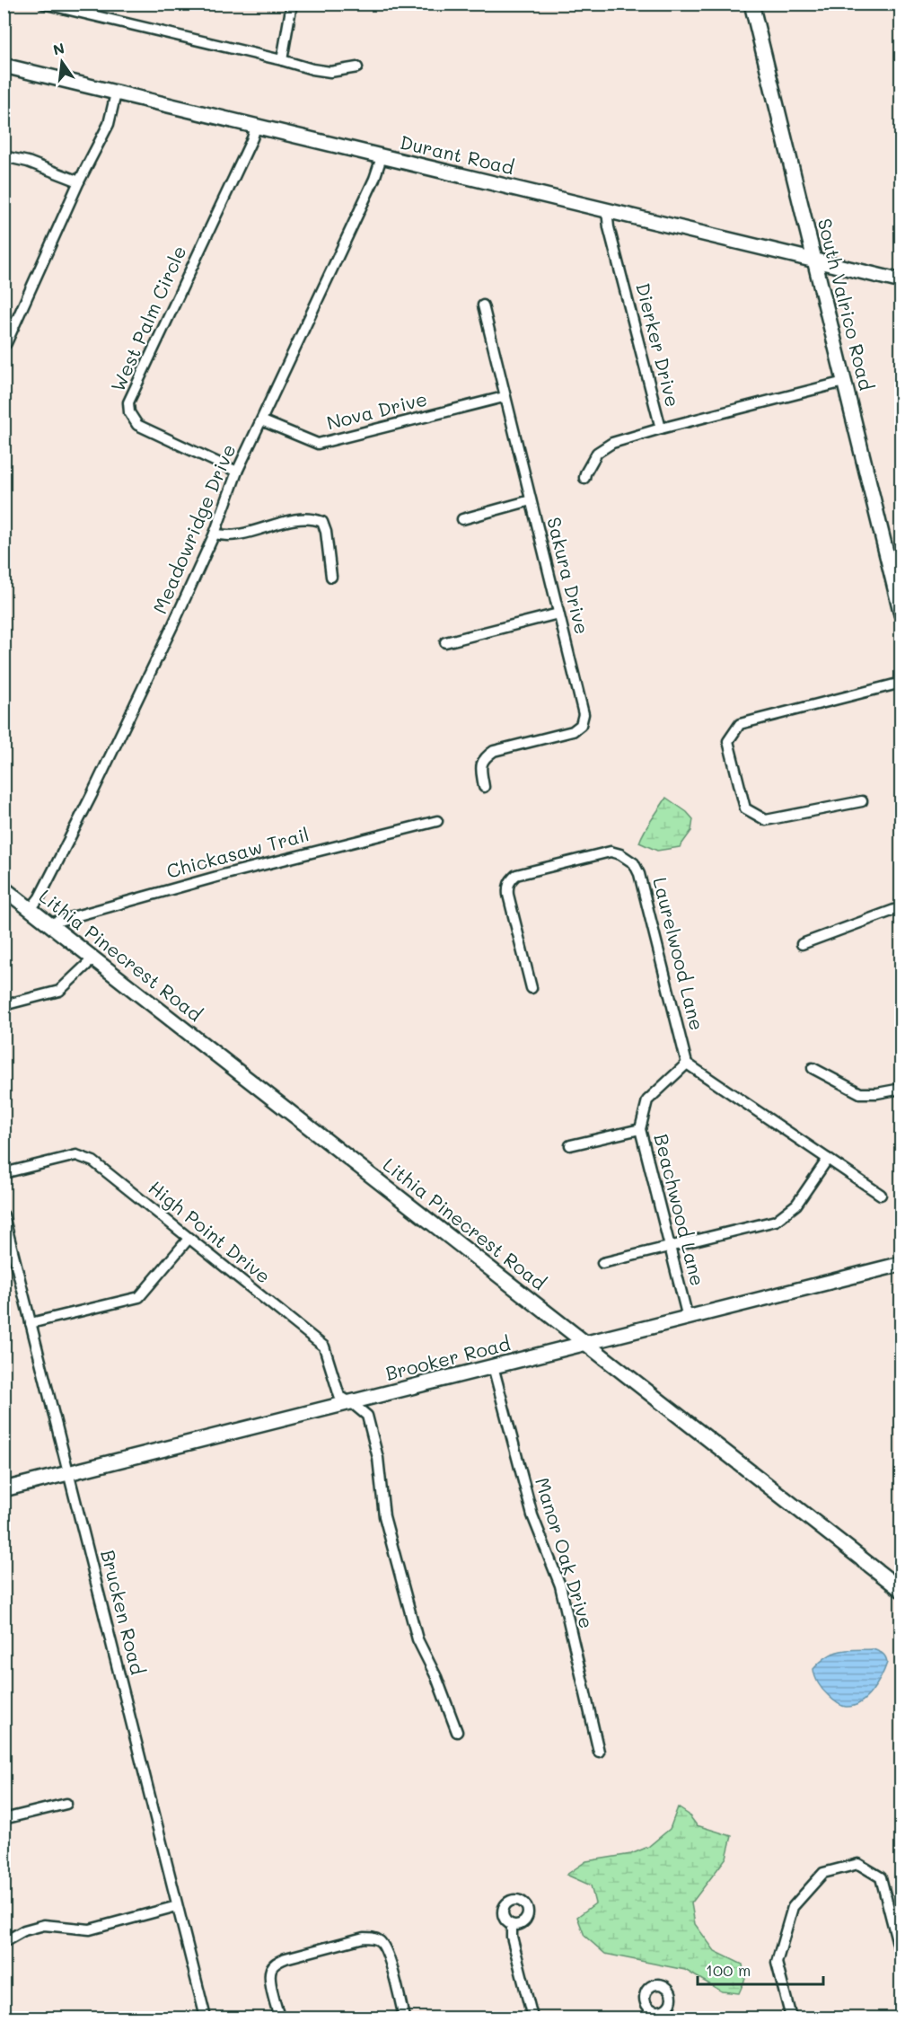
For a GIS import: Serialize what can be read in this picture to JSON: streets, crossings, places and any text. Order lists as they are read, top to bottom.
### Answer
{
  "streets": {
    "street": [
      "Durant Road",
      "South Valrico Road",
      "West Palm Circle",
      "Dierker Drive",
      "Nova Drive",
      "Meadowridge Drive",
      "Sakura Drive",
      "Chickasaw Trail",
      "Laurelwood Lane",
      "Lithia Pinecrest Road",
      "Beachwood Lane",
      "High Point Drive",
      "Brooker Road",
      "Manor Oak Drive",
      "Brucken Road"
    ]
  },
  "crossings": [
    ["Durant Road", "South Valrico Road"],
    ["Durant Road", "West Palm Circle"],
    ["Durant Road", "Dierker Drive"],
    ["Durant Road", "Meadowridge Drive"],
    ["South Valrico Road", "Dierker Drive"],
    ["West Palm Circle", "Meadowridge Drive"],
    ["Nova Drive", "Meadowridge Drive"],
    ["Nova Drive", "Sakura Drive"],
    ["Meadowridge Drive", "Lithia Pinecrest Road"],
    ["Chickasaw Trail", "Lithia Pinecrest Road"],
    ["Laurelwood Lane", "Beachwood Lane"],
    ["Lithia Pinecrest Road", "Brooker Road"],
    ["Beachwood Lane", "Brooker Road"],
    ["High Point Drive", "Brooker Road"],
    ["Brooker Road", "Manor Oak Drive"],
    ["Brooker Road", "Brucken Road"]
  ],
  "scale_bar": "100 m",
  "north": "top"
}
